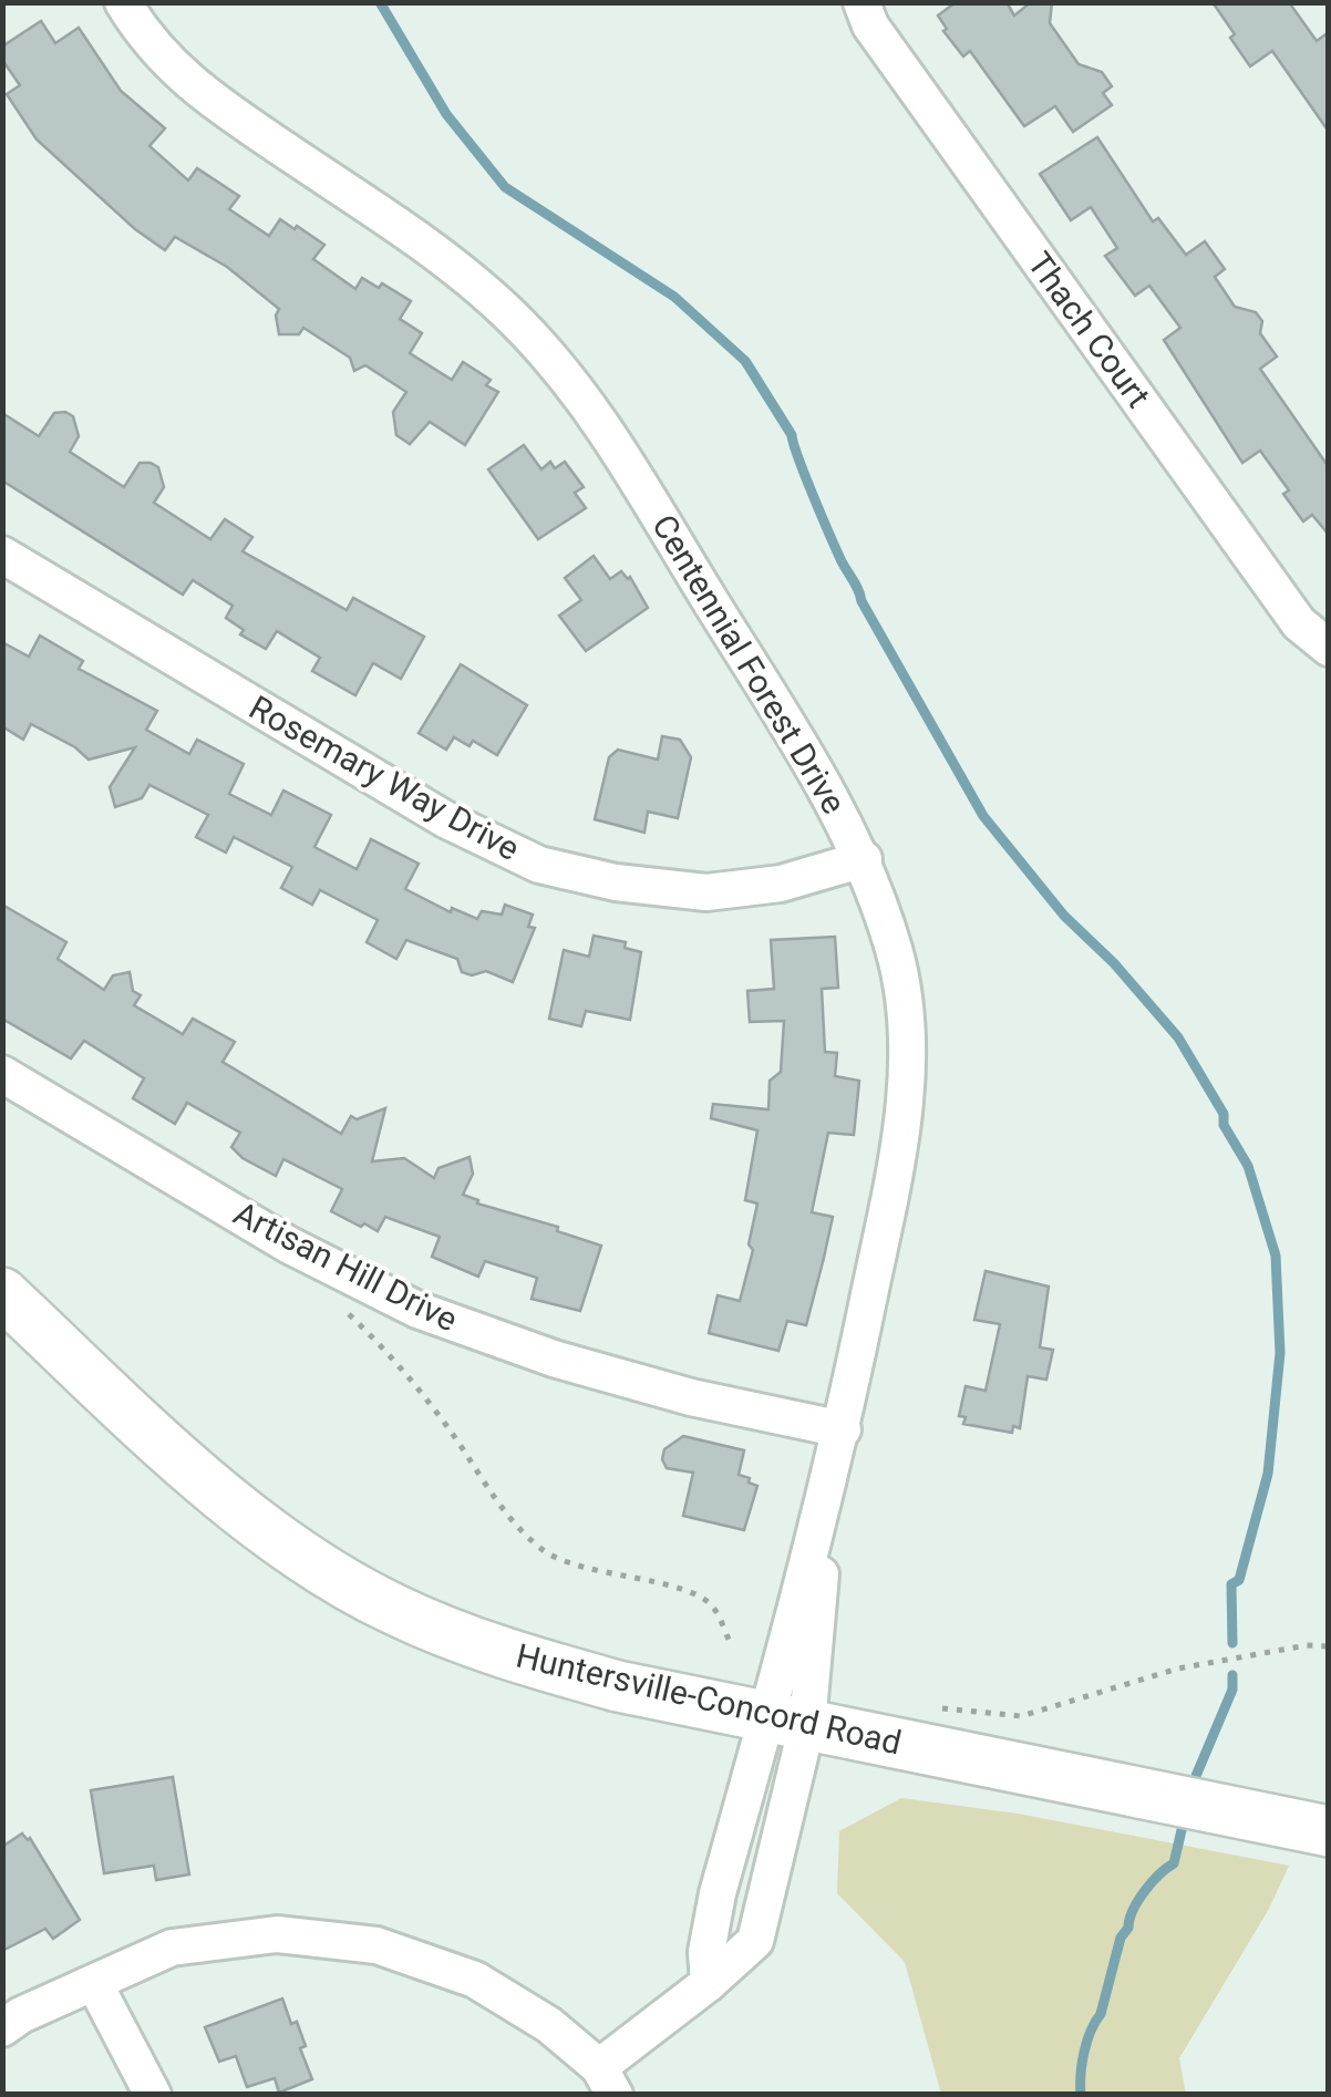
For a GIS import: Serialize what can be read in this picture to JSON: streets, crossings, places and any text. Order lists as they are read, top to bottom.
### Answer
{
  "streets": {
    "main road": ["Huntersville-Concord Road"],
    "street": [
      "Thach Court",
      "Centennial Forest Drive",
      "Rosemary Way Drive",
      "Artisan Hill Drive"
    ]
  },
  "crossings": [
    ["Centennial Forest Drive", "Rosemary Way Drive"],
    ["Centennial Forest Drive", "Artisan Hill Drive"],
    ["Centennial Forest Drive", "Huntersville-Concord Road"]
  ]
}
